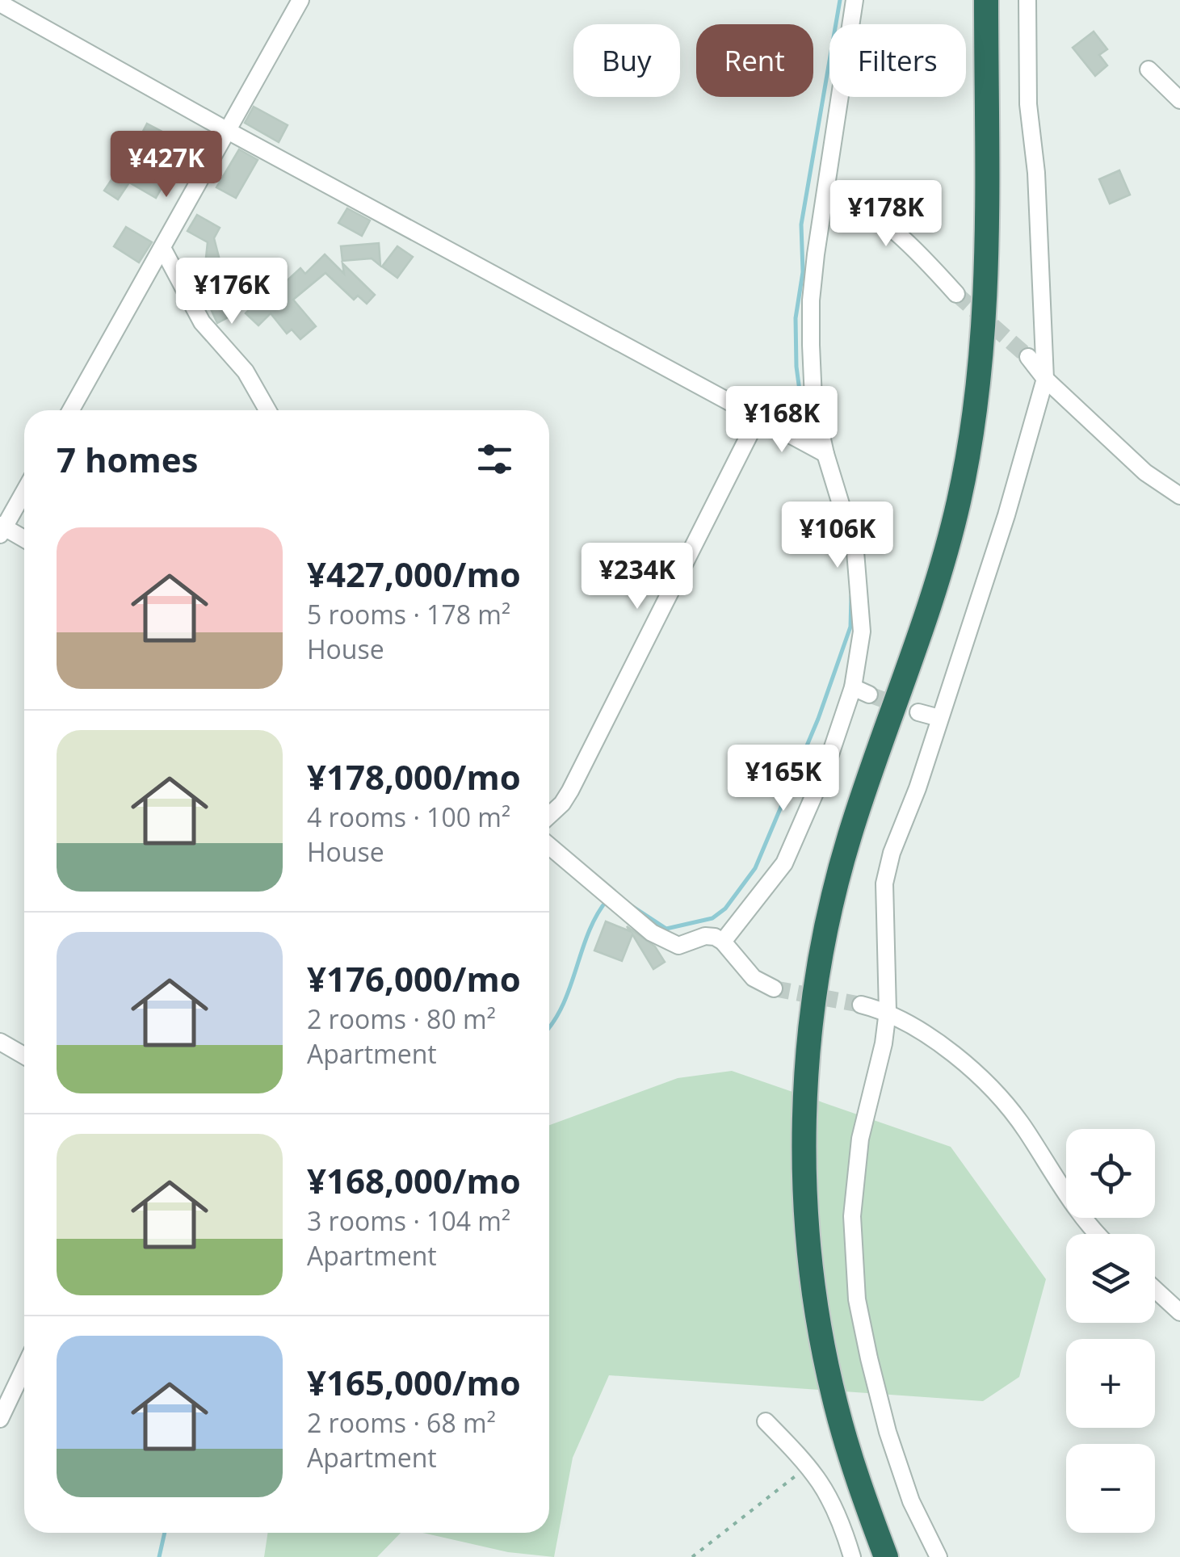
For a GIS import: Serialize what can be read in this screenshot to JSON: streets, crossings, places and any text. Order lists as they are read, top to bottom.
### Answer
{
  "page": {
    "chip": ["Buy", "Rent", "Filters"],
    "price": [
      "¥427K",
      "¥178K",
      "¥176K",
      "¥168K",
      "¥106K",
      "¥234K",
      "¥165K"
    ],
    "heading": "7 homes",
    "list": [
      {
        "name": "¥427,000/mo",
        "note": "5 rooms · 178 m² · House"
      },
      {
        "name": "¥178,000/mo",
        "note": "4 rooms · 100 m² · House"
      },
      {
        "name": "¥176,000/mo",
        "note": "2 rooms · 80 m² · Apartment"
      },
      {
        "name": "¥168,000/mo",
        "note": "3 rooms · 104 m² · Apartment"
      },
      {
        "name": "¥165,000/mo",
        "note": "2 rooms · 68 m² · Apartment"
      }
    ],
    "map_buttons": ["+", "−"]
  }
}
